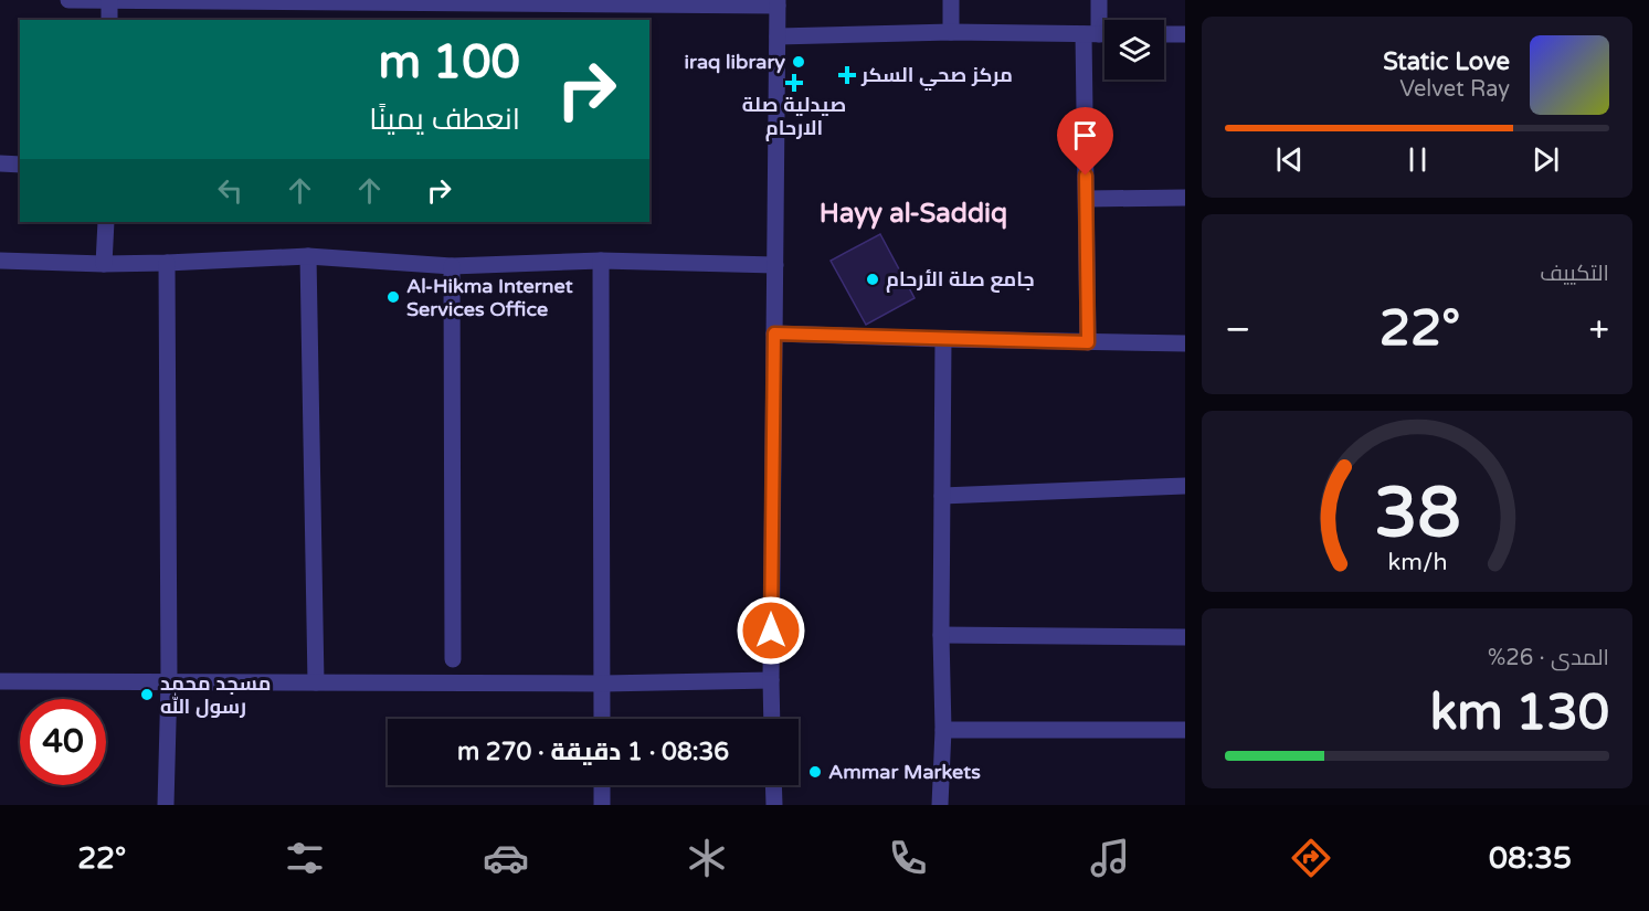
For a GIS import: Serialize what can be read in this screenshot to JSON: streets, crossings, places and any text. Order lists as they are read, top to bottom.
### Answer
{
  "districts": ["Hayy al-Saddiq"],
  "places": {
    "other": [
      "iraq library",
      "جامع صلة الأرحام",
      "Al-Hikma Internet Services Office",
      "مسجد محمد رسول الله",
      "Ammar Markets"
    ],
    "health": ["مركز صحي السكر", "صيدلية صلة الارحام"]
  },
  "page": {
    "turn": ["100 m", "انعطف يمينًا"],
    "song": ["Static Love", "Velvet Ray"],
    "tile": [
      "التكييف",
      ["المدى · 26%", "130 km"]
    ],
    "heat": ["−", "22°", "+"],
    "limit": "40",
    "trip": "08:36 · 1 دقيقة · 270 m",
    "tabs": ["08:35", "22°"],
    "gauge": ["38", "km/h"]
  }
}
